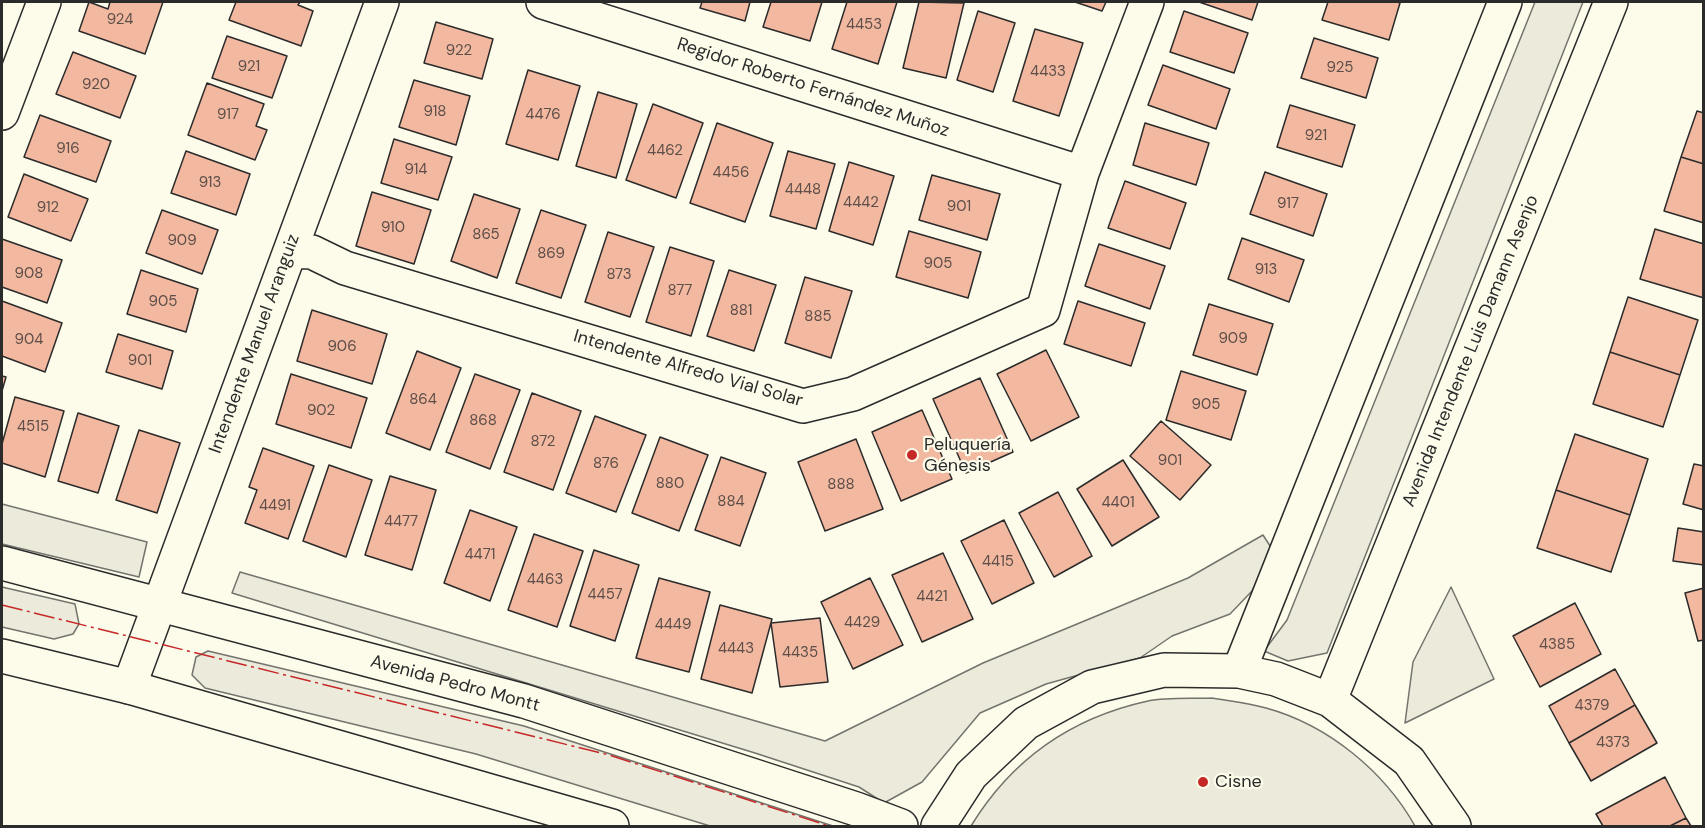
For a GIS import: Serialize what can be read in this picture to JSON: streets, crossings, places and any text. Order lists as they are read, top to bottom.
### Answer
{
  "streets": {
    "main road": [
      "Regidor Roberto Fernández Muñoz",
      "Intendente Manuel Aranguiz",
      "Avenida Intendente Luis Damann Asenjo",
      "Intendente Alfredo Vial Solar",
      "Avenida Pedro Montt"
    ]
  },
  "crossings": [
    ["Regidor Roberto Fernández Muñoz", "Intendente Alfredo Vial Solar"],
    ["Intendente Manuel Aranguiz", "Intendente Alfredo Vial Solar"],
    ["Intendente Manuel Aranguiz", "Avenida Pedro Montt"]
  ],
  "places": ["Peluquería Génesis", "Cisne"],
  "house_numbers": [
    "924",
    "4453",
    "922",
    "921",
    "925",
    "4433",
    "920",
    "918",
    "917",
    "4476",
    "921",
    "916",
    "4462",
    "914",
    "4456",
    "913",
    "4448",
    "4442",
    "917",
    "901",
    "912",
    "910",
    "865",
    "909",
    "869",
    "905",
    "913",
    "908",
    "873",
    "877",
    "905",
    "881",
    "885",
    "909",
    "904",
    "906",
    "901",
    "864",
    "905",
    "902",
    "868",
    "4515",
    "872",
    "901",
    "876",
    "880",
    "888",
    "884",
    "4401",
    "4491",
    "4477",
    "4471",
    "4415",
    "4463",
    "4457",
    "4421",
    "4429",
    "4449",
    "4385",
    "4443",
    "4435",
    "4379",
    "4373"
  ]
}
